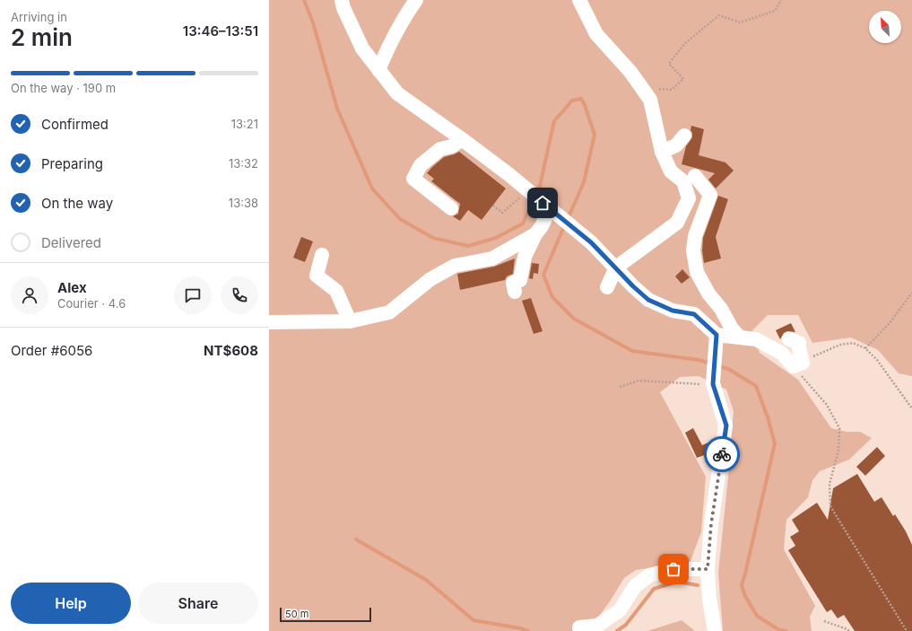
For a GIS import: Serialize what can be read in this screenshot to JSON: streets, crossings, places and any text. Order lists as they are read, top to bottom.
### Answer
{
  "scale_bar": "50 m",
  "north": "top left",
  "page": {
    "heading": ["2 min", "Arriving in", "13:46–13:51"],
    "panel": [
      "Alex",
      "Courier · 4.6",
      "Order #6056",
      "NT$608"
    ],
    "bar": "On the way · 190 m",
    "list": [
      ["Confirmed", "13:21"],
      ["Preparing", "13:32"],
      ["On the way", "13:38"],
      "Delivered"
    ],
    "buttons": ["Help", "Share"],
    "scale": "50 m"
  }
}
